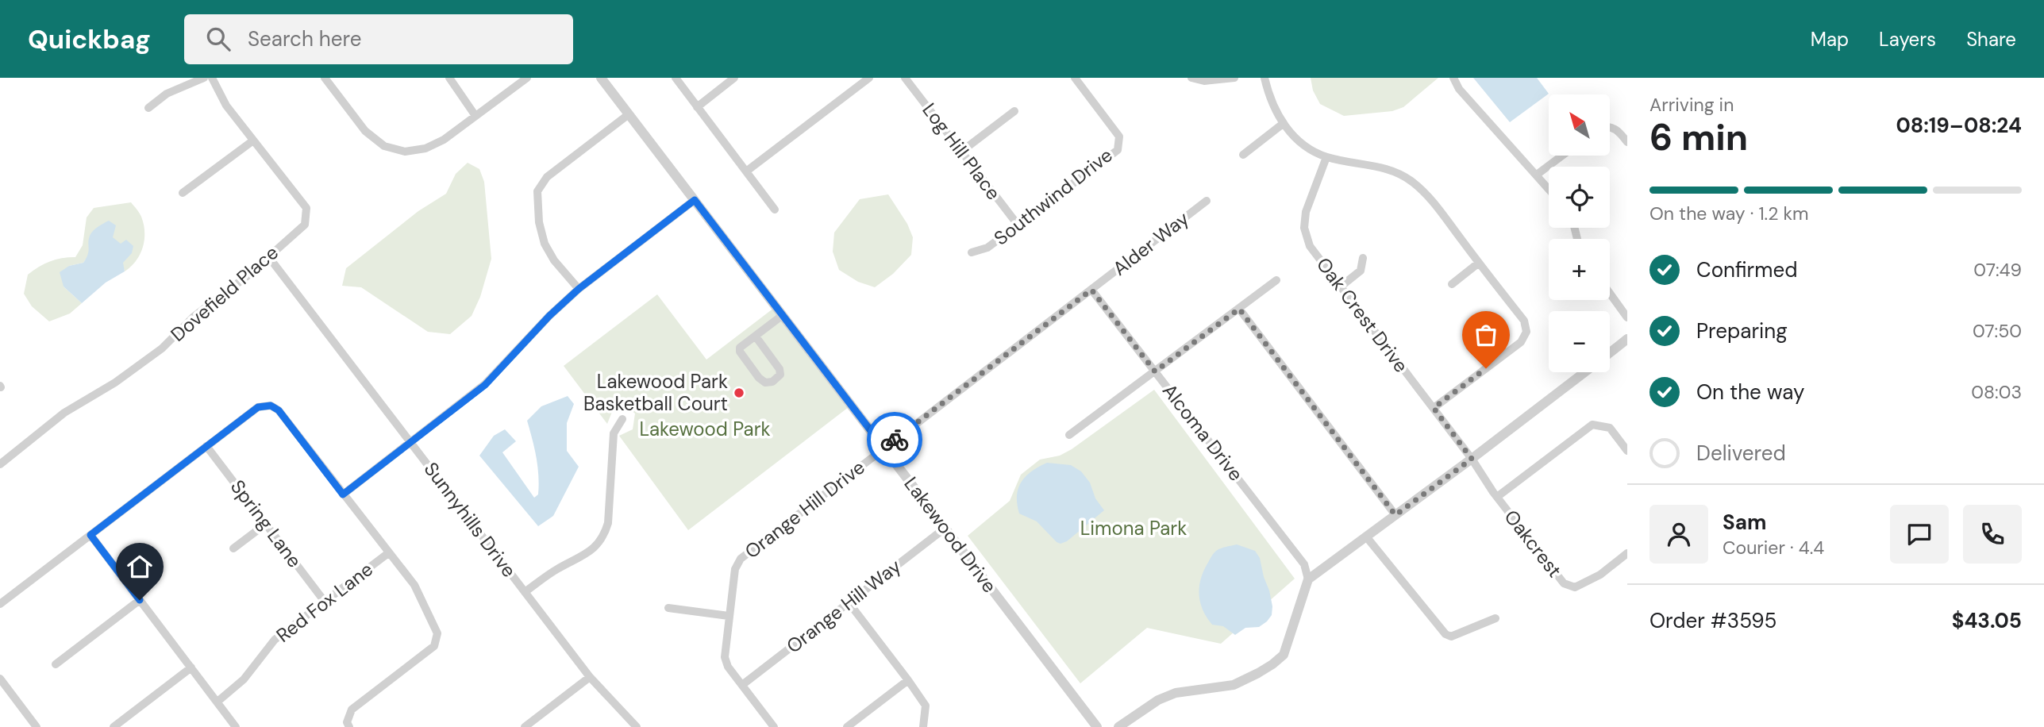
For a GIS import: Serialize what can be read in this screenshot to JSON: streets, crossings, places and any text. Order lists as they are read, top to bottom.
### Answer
{
  "streets": {
    "street": [
      "Log Hill Place",
      "Southwind Drive",
      "Alder Way",
      "Dovefield Place",
      "Oak Crest Drive",
      "Alcoma Drive",
      "Orange Hill Drive",
      "Sunnyhills Drive",
      "Spring Lane",
      "Lakewood Drive",
      "Oakcrest",
      "Red Fox Lane",
      "Orange Hill Way"
    ]
  },
  "crossings": [
    ["Log Hill Place", "Southwind Drive"],
    ["Alder Way", "Alcoma Drive"],
    ["Alder Way", "Orange Hill Drive"],
    ["Alder Way", "Lakewood Drive"],
    ["Dovefield Place", "Sunnyhills Drive"],
    ["Oak Crest Drive", "Oakcrest"],
    ["Orange Hill Drive", "Lakewood Drive"],
    ["Orange Hill Drive", "Orange Hill Way"],
    ["Spring Lane", "Red Fox Lane"],
    ["Lakewood Drive", "Orange Hill Way"]
  ],
  "parks": ["Lakewood Park", "Limona Park"],
  "places": ["Lakewood Park Basketball Court"],
  "north": "top left",
  "page": {
    "header": "Quickbag",
    "search": "Search here",
    "nav": ["Map", "Layers", "Share"],
    "heading": ["6 min", "Arriving in", "08:19–08:24"],
    "panel": [
      "Sam",
      "Courier · 4.4",
      "Order #3595",
      "$43.05"
    ],
    "map_buttons": ["+", "−"],
    "bar": "On the way · 1.2 km",
    "list": [
      ["Confirmed", "07:49"],
      ["Preparing", "07:50"],
      ["On the way", "08:03"],
      "Delivered"
    ]
  }
}
